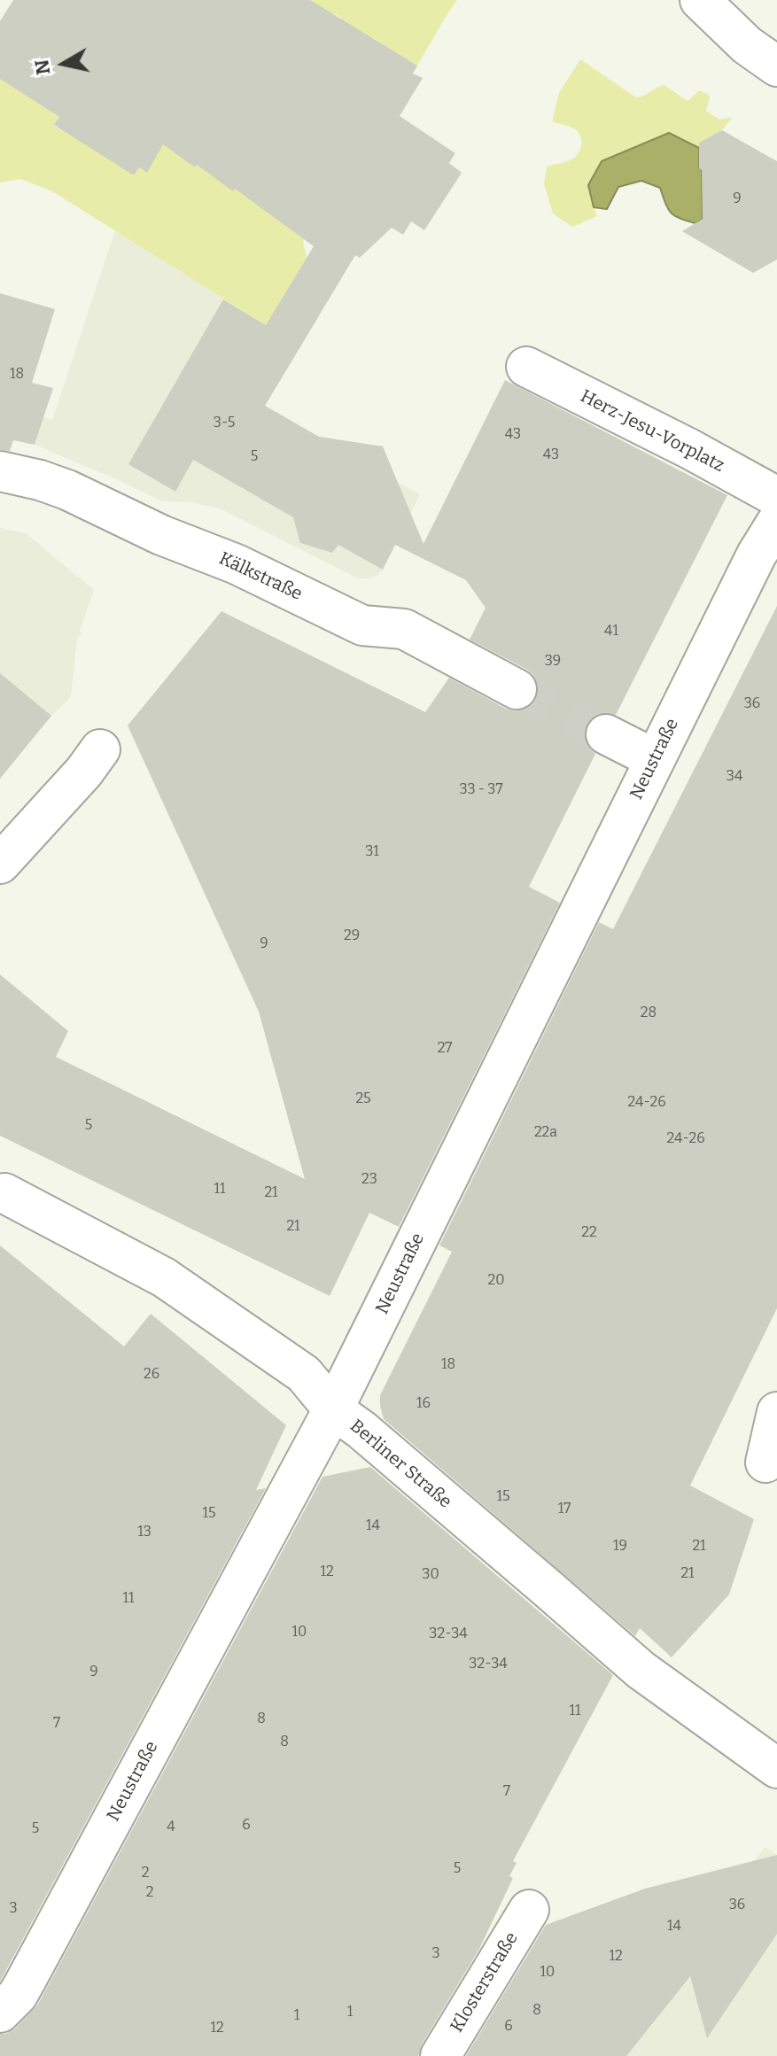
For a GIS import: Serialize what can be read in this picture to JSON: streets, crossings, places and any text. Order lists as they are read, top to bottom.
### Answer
{
  "streets": {
    "street": [
      "Herz-Jesu-Vorplatz",
      "Kälkstraße",
      "Neustraße",
      "Berliner Straße",
      "Klosterstraße"
    ]
  },
  "crossings": [
    ["Neustraße", "Berliner Straße"]
  ],
  "house_numbers": [
    "9",
    "18",
    "3-5",
    "43",
    "43",
    "5",
    "41",
    "39",
    "36",
    "34",
    "33 - 37",
    "31",
    "29",
    "9",
    "28",
    "27",
    "25",
    "24-26",
    "5",
    "22a",
    "24-26",
    "23",
    "11",
    "21",
    "21",
    "22",
    "20",
    "18",
    "26",
    "16",
    "15",
    "17",
    "15",
    "14",
    "13",
    "19",
    "21",
    "12",
    "21",
    "30",
    "11",
    "10",
    "32-34",
    "32-34",
    "9",
    "11",
    "8",
    "7",
    "8",
    "7",
    "6",
    "4",
    "5",
    "5",
    "2",
    "2",
    "36",
    "3",
    "14",
    "3",
    "12",
    "10",
    "8",
    "1",
    "1",
    "6",
    "12"
  ],
  "north": "left"
}
